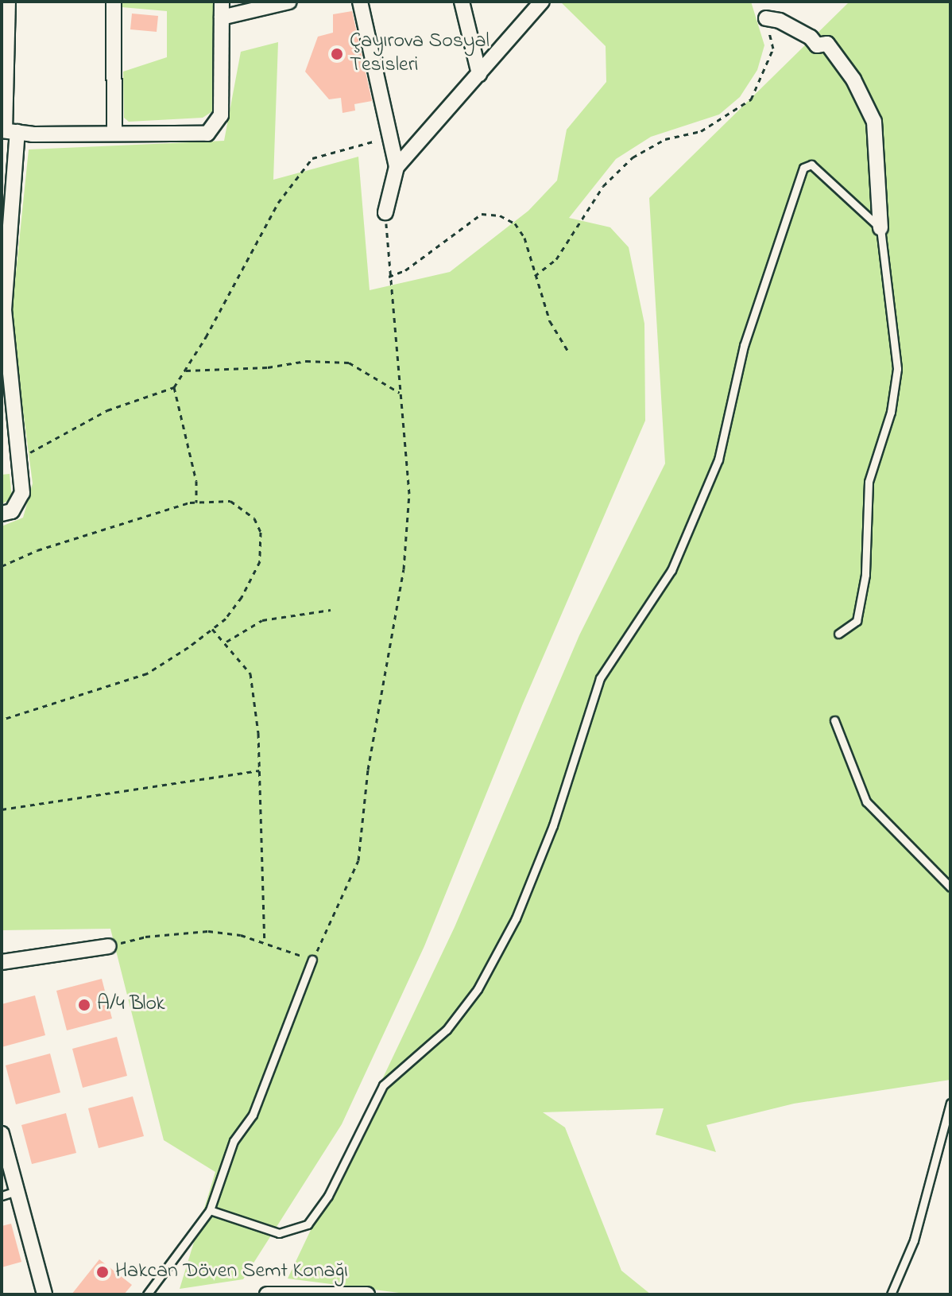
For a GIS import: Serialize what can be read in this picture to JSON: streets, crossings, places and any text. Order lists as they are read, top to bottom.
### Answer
{
  "places": ["Çayırova Sosyal Tesisleri", "A/4 Blok", "Hakcan Döven Semt Konağı"]
}
